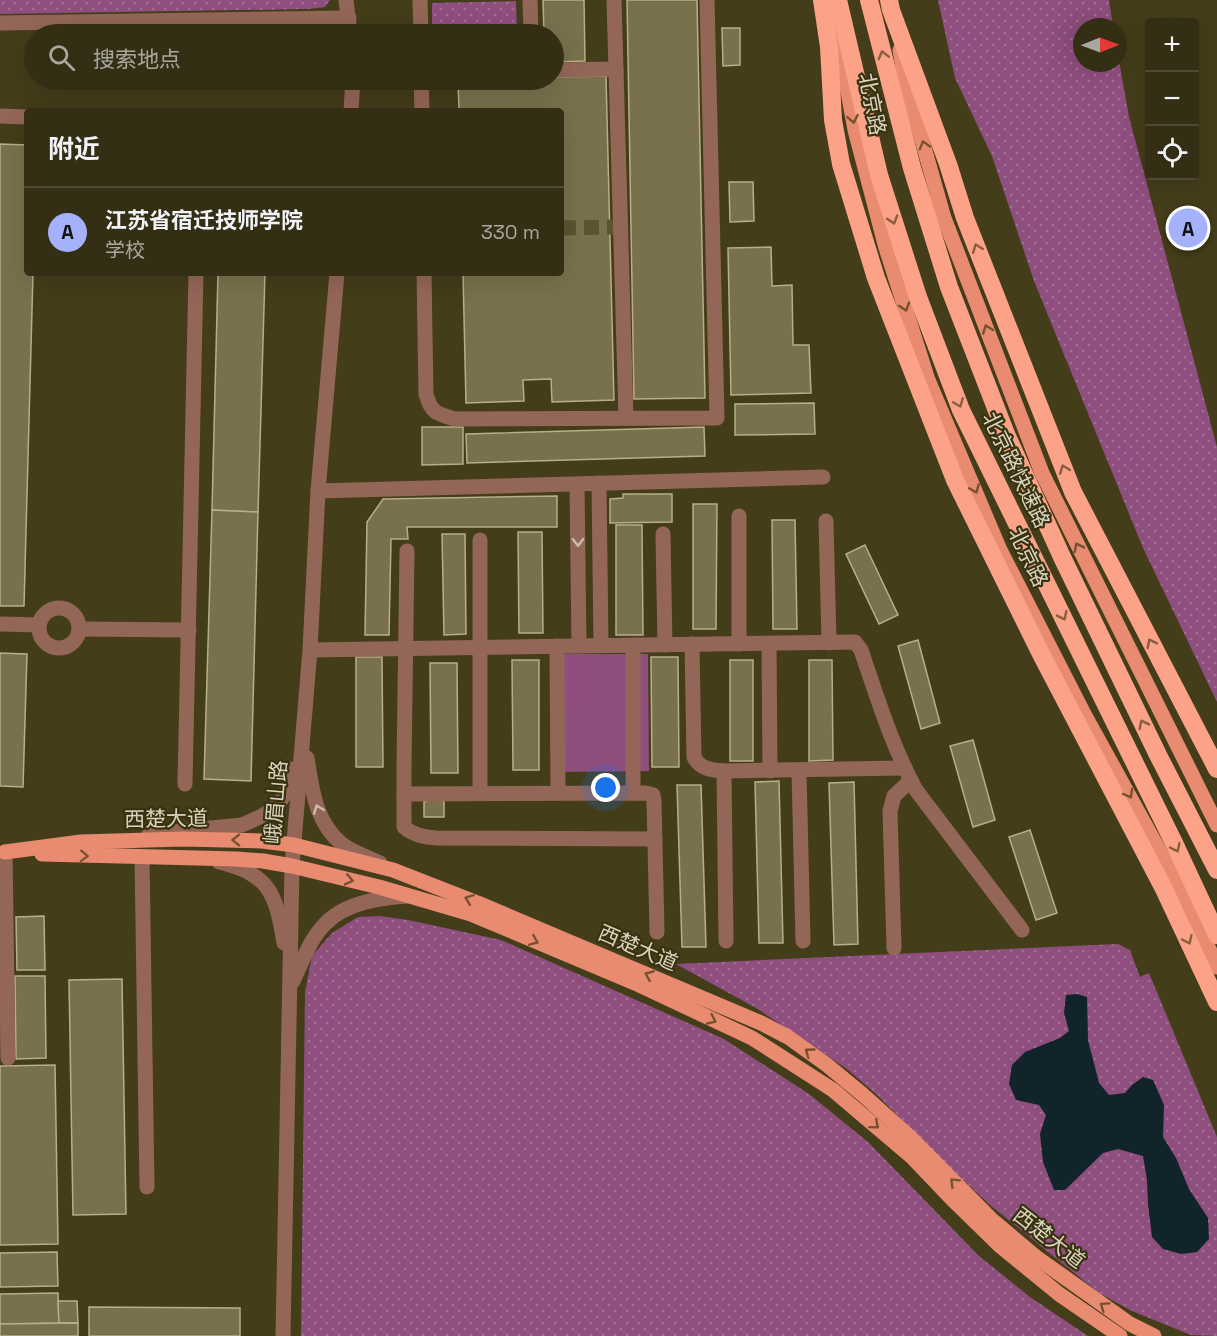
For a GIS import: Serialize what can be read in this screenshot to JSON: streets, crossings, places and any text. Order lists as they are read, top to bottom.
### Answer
{
  "streets": {
    "highway": ["北京路快速路"],
    "main road": ["北京路", "西楚大道"],
    "street": ["峨眉山路"]
  },
  "crossings": [
    ["峨眉山路", "西楚大道"]
  ],
  "north": "right",
  "page": {
    "map_buttons": ["+", "−"],
    "search": "搜索地点",
    "heading": "附近",
    "list": [
      {
        "mark": "A",
        "name": "江苏省宿迁技师学院",
        "note": "学校",
        "value": "330 m"
      }
    ],
    "pins": "A"
  }
}
